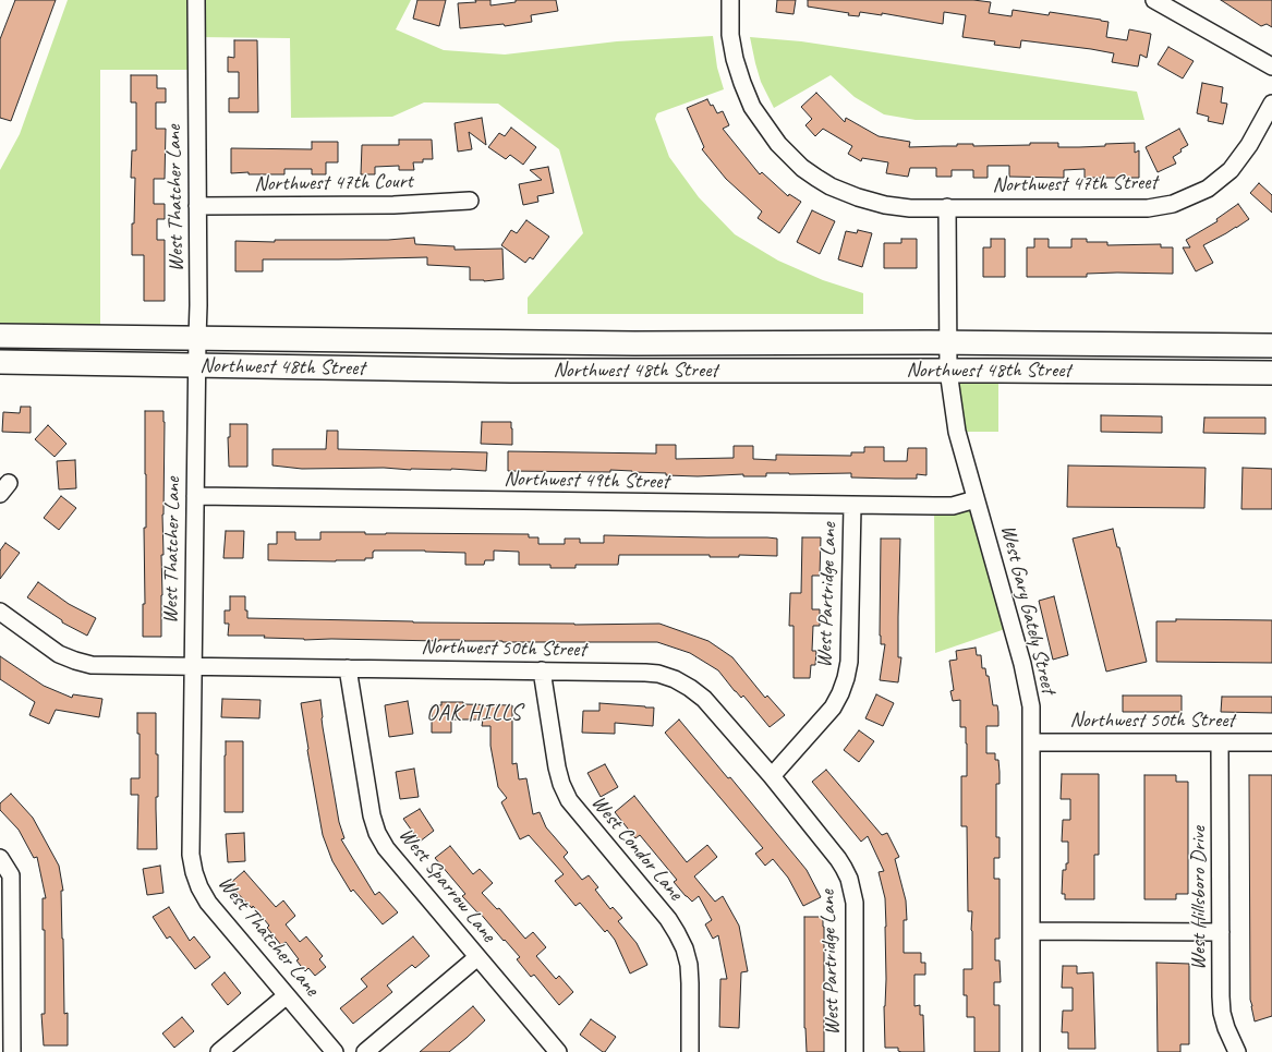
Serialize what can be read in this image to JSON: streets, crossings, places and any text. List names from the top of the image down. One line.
{"streets":{"main road":["Northwest 48th Street"],"street":["Northwest 47th Court","Northwest 47th Street","West Thatcher Lane","Northwest 49th Street","West Partridge Lane","West Gary Gately Street","Northwest 50th Street","West Condor Lane","West Sparrow Lane","West Hillsboro Drive"]},"crossings":[["Northwest 47th Court","West Thatcher Lane"],["Northwest 47th Street","West Gary Gately Street"],["West Thatcher Lane","Northwest 48th Street"],["West Thatcher Lane","Northwest 49th Street"],["West Thatcher Lane","Northwest 50th Street"],["Northwest 48th Street","West Gary Gately Street"],["Northwest 49th Street","West Partridge Lane"],["Northwest 49th Street","West Gary Gately Street"],["West Partridge Lane","Northwest 50th Street"],["West Gary Gately Street","Northwest 50th Street"],["Northwest 50th Street","West Condor Lane"],["Northwest 50th Street","West Sparrow Lane"],["Northwest 50th Street","West Hillsboro Drive"]],"districts":["OAK HILLS"]}
